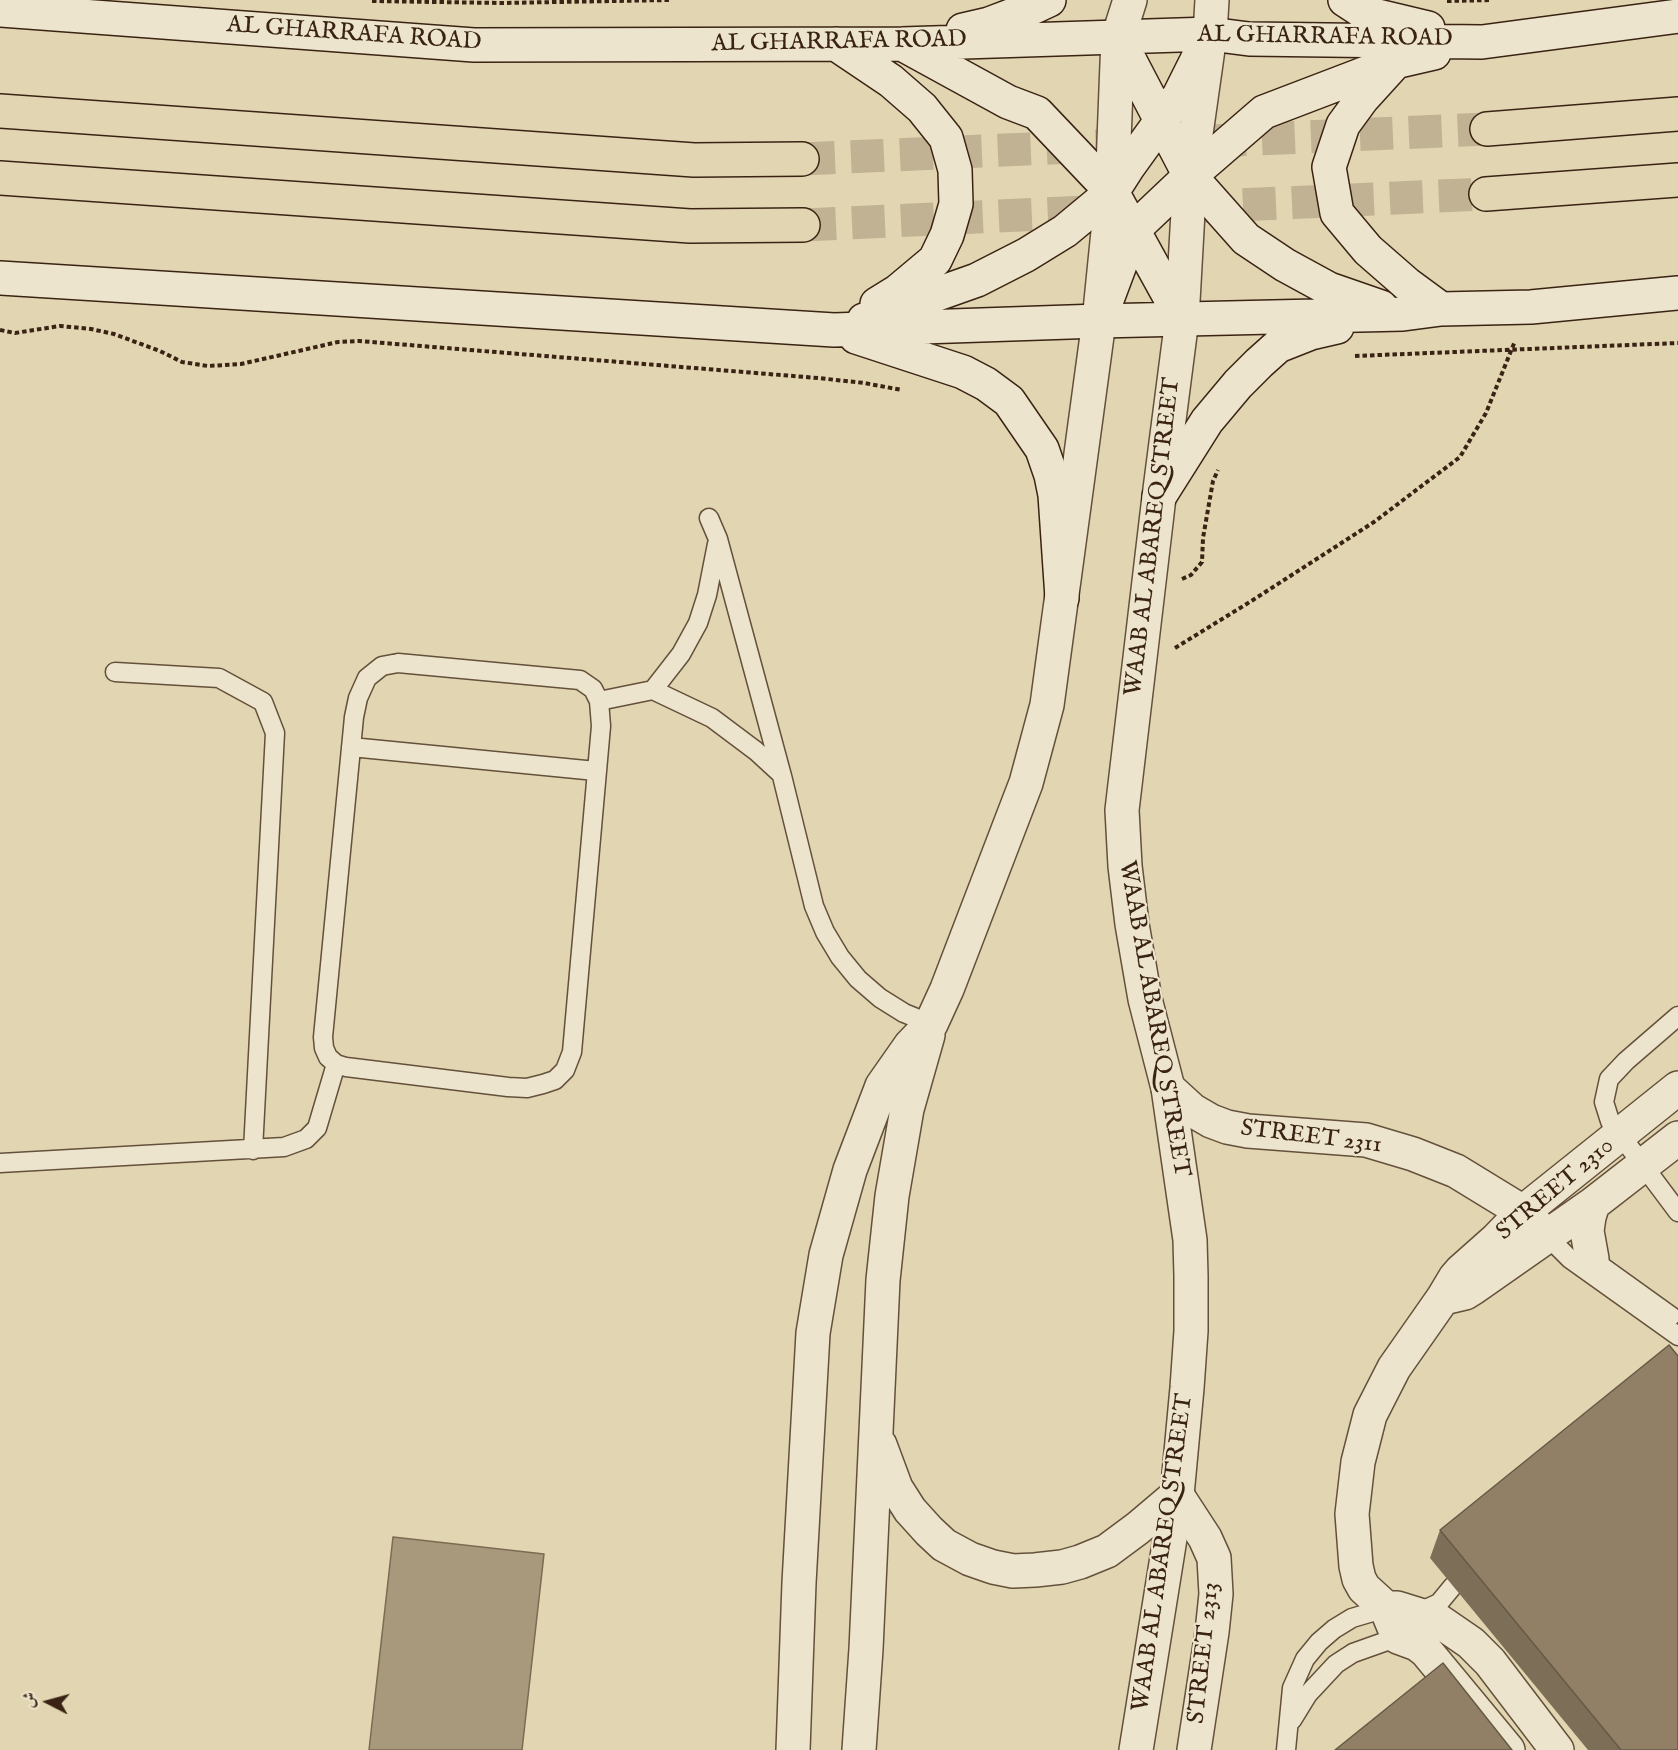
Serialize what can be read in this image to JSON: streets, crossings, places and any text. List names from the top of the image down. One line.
{"streets":{"main road":["AL GHARRAFA ROAD","WAAB AL ABAREQ STREET","STREET 2311","STREET 2310","STREET 2313"]},"crossings":[["AL GHARRAFA ROAD","WAAB AL ABAREQ STREET"],["WAAB AL ABAREQ STREET","STREET 2311"],["WAAB AL ABAREQ STREET","STREET 2313"],["STREET 2311","STREET 2310"]],"north":"left"}
